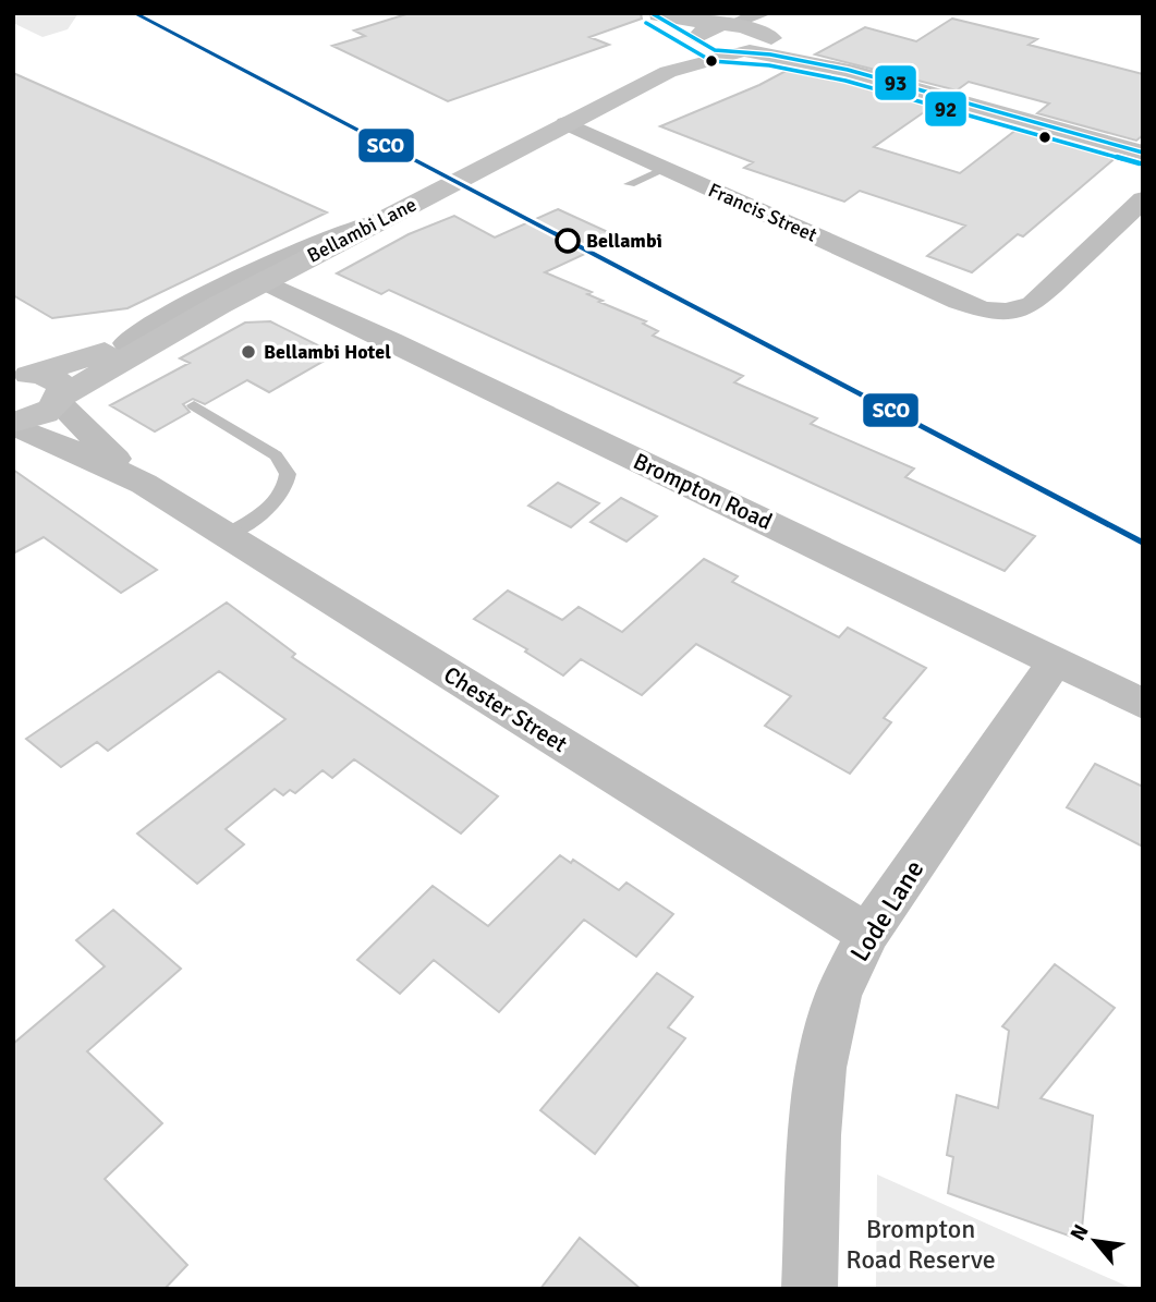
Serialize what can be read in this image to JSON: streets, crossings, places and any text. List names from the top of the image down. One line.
{"streets":{"main road":["Bellambi Lane"],"street":["Francis Street","Brompton Road","Chester Street","Lode Lane"]},"crossings":[["Francis Street","Bellambi Lane"],["Bellambi Lane","Brompton Road"],["Brompton Road","Lode Lane"],["Chester Street","Lode Lane"]],"parks":["Brompton Road Reserve"],"places":["Bellambi","Bellambi Hotel"],"lines":["transit line SCO","transit line 93","transit line 92"],"north":"top left"}
